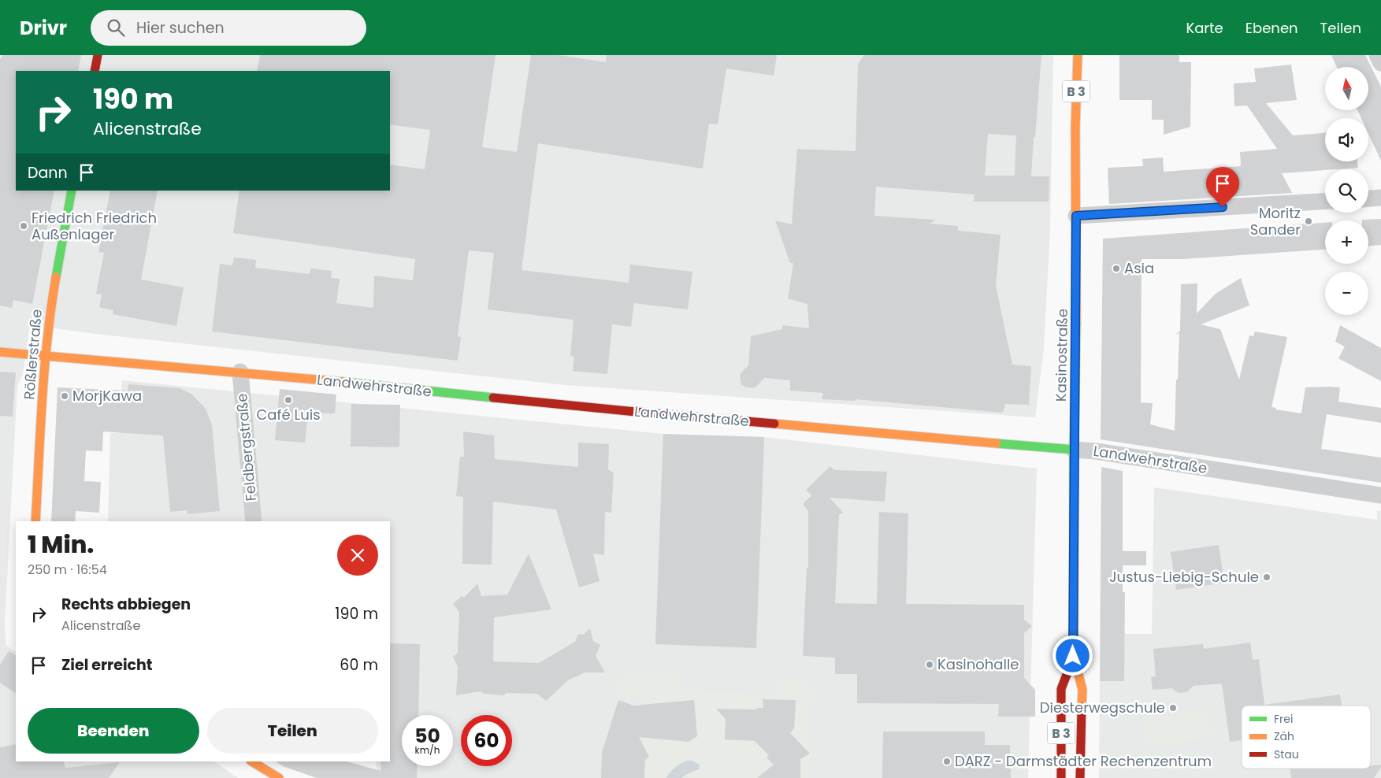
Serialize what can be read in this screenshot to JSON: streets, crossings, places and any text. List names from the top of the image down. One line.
{"streets":{"street":["B 3","Rößlerstraße","Kasinostraße","Landwehrstraße","Feldbergstraße"]},"crossings":[["Rößlerstraße","Landwehrstraße"],["Kasinostraße","Landwehrstraße"],["Landwehrstraße","Feldbergstraße"]],"places":["Moritz Sander","Friedrich Friedrich Außenlager","Asia","MorjKawa","Café Luis","Justus-Liebig-Schule","Kasinohalle","Diesterwegschule","DARZ - Darmstädter Rechenzentrum"],"legend":["Frei","Zäh","Stau"],"north":"top","page":{"header":"Drivr","search":"Hier suchen","nav":["Karte","Ebenen","Teilen"],"map_buttons":["+","−"],"turn":["190 m","Alicenstraße"],"then":"Dann","heading":["1 Min.","250 m · 16:54"],"list":[{"name":"Rechts abbiegen","note":"Alicenstraße","value":"190 m"},{"name":"Ziel erreicht","value":"60 m"}],"buttons":["Beenden","Teilen"],"speed":"50 km/h","limit":"60"}}
